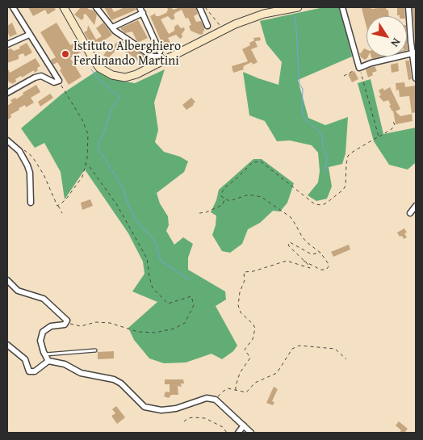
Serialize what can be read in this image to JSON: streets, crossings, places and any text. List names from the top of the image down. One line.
{"places":["Istituto Alberghiero Ferdinando Martini"],"north":"bottom right"}
